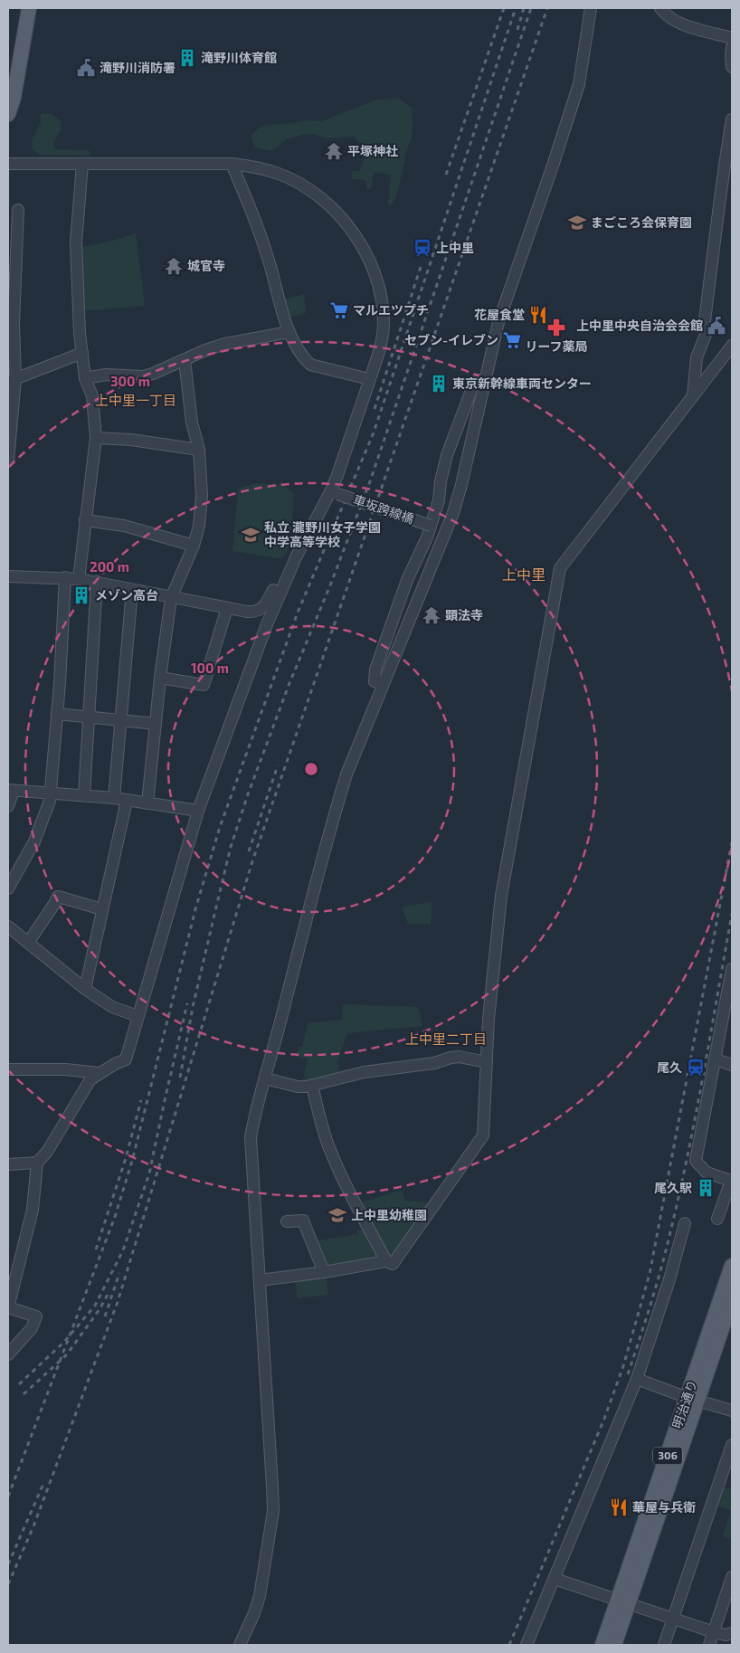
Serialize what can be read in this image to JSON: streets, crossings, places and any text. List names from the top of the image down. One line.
{"streets":{"main road":["明治通り","306"],"street":["車坂跨線橋"]},"districts":["上中里一丁目","上中里","上中里二丁目"],"places":{"building":["滝野川体育館","東京新幹線車両センター","メゾン高台","尾久駅"],"public building":["滝野川消防署","上中里中央自治会会館"],"temple":["平塚神社","城官寺","顕法寺"],"school or university":["まごころ会保育園","私立 瀧野川女子学園 中学高等学校","上中里幼稚園"],"station":["上中里","尾久"],"supermarket":["マルエツプチ","セブン-イレブン"],"restaurant":["花屋食堂","華屋与兵衛"],"pharmacy":["リーフ薬局"]},"rings":["300 m","200 m","100 m"]}
